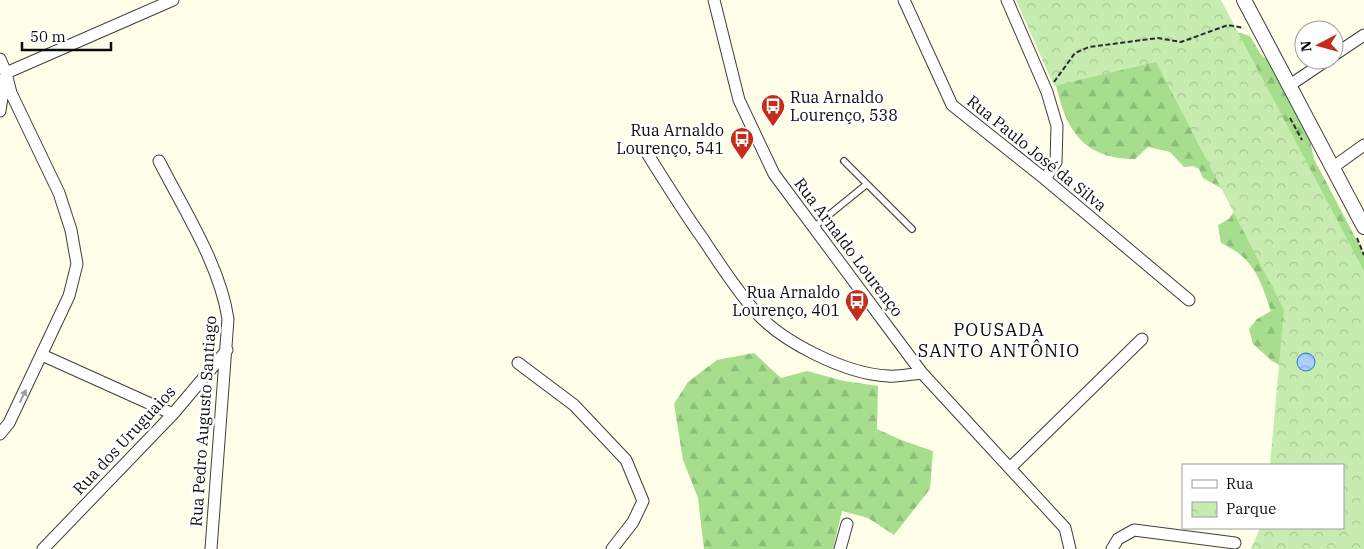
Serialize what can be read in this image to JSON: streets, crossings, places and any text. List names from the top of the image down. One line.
{"streets":{"street":["Rua Paulo José da Silva","Rua Arnaldo Lourenço","Rua Pedro Augusto Santiago","Rua dos Uruguaios"]},"crossings":[["Rua Pedro Augusto Santiago","Rua dos Uruguaios"]],"districts":["POUSADA SANTO ANTÔNIO"],"places":{"bus stop":["Rua Arnaldo Lourenço, 538","Rua Arnaldo Lourenço, 541","Rua Arnaldo Lourenço, 401"]},"legend":["Rua","Parque"],"scale_bar":"50 m","north":"left"}
